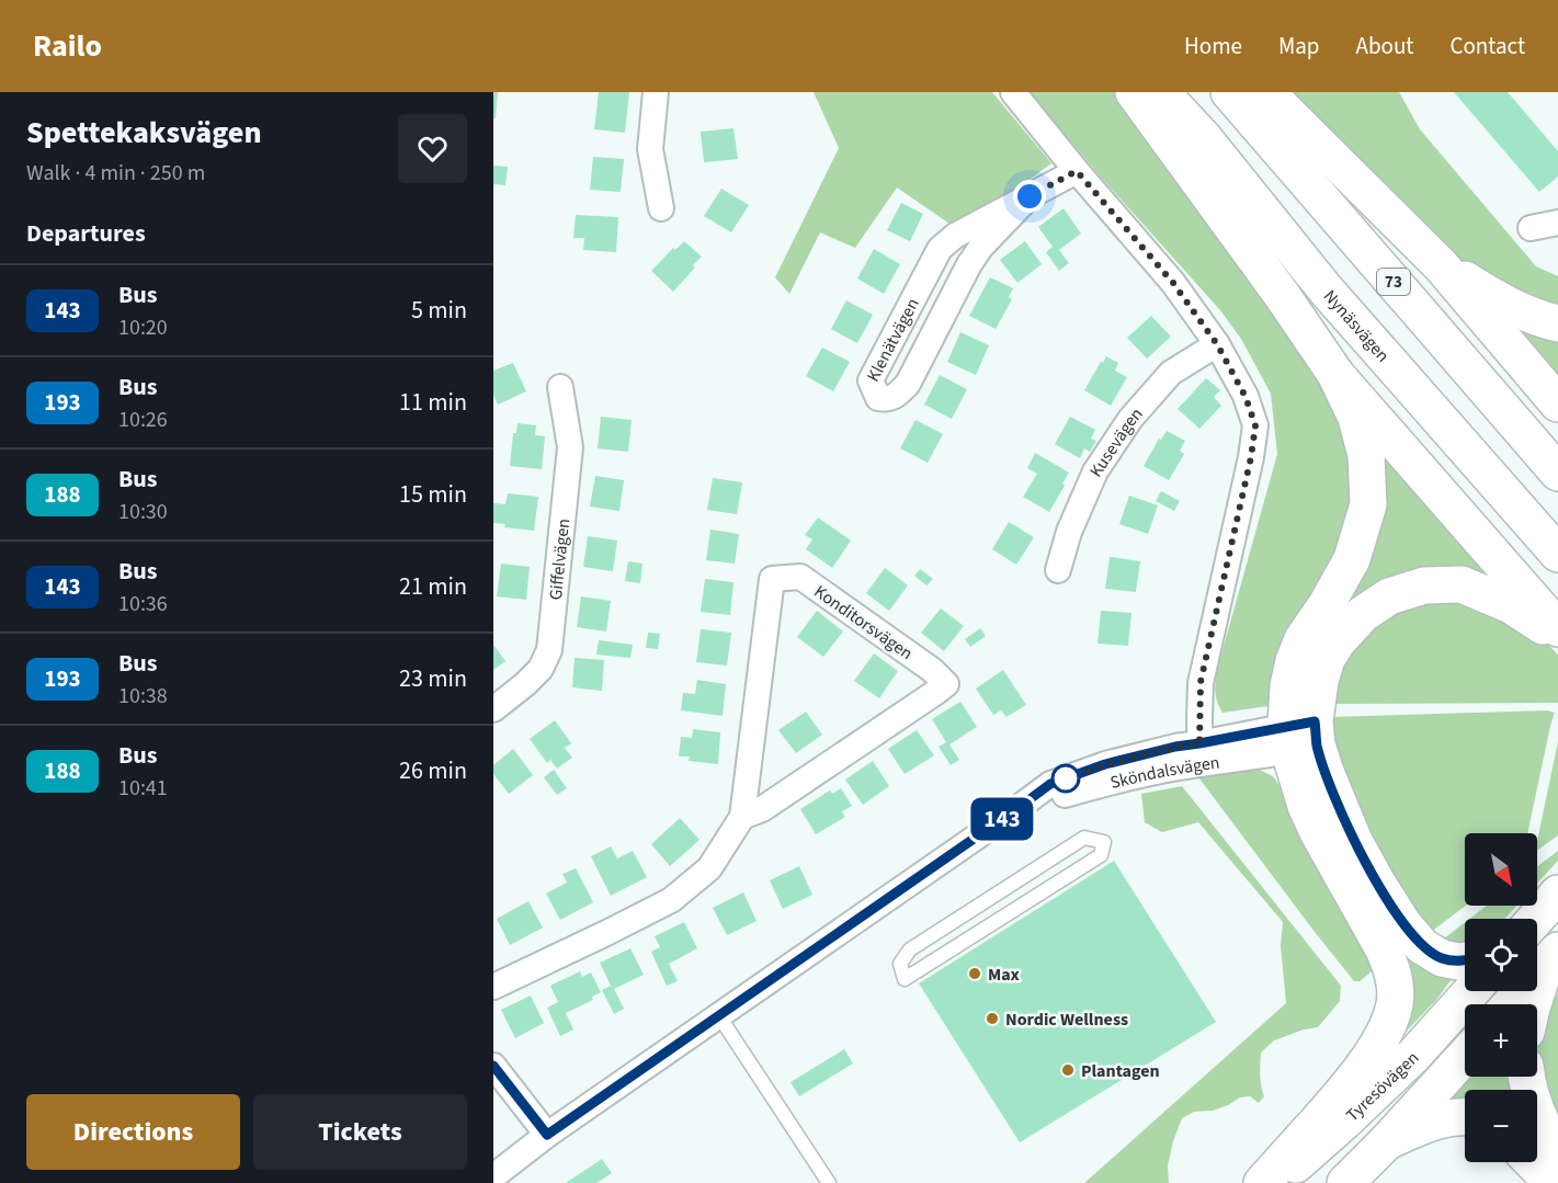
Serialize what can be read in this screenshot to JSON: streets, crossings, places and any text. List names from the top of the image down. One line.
{"streets":{"main road":["73","Nynäsvägen","Tyresövägen"],"street":["Klenätvägen","Kusevägen","Giffelvägen","Konditorsvägen","Sköndalsvägen"]},"places":["Max","Nordic Wellness","Plantagen"],"lines":["bus line 143"],"north":"bottom right","page":{"header":"Railo","nav":["Home","Map","About","Contact"],"heading":[["Spettekaksvägen","Walk · 4 min · 250 m"],"Departures"],"on_map":"143","list":[{"mark":"143","name":"Bus","note":"10:20","value":"5 min"},{"mark":"193","name":"Bus","note":"10:26","value":"11 min"},{"mark":"188","name":"Bus","note":"10:30","value":"15 min"},{"mark":"143","name":"Bus","note":"10:36","value":"21 min"},{"mark":"193","name":"Bus","note":"10:38","value":"23 min"},{"mark":"188","name":"Bus","note":"10:41","value":"26 min"}],"map_buttons":["+","−"],"buttons":["Directions","Tickets"]}}
